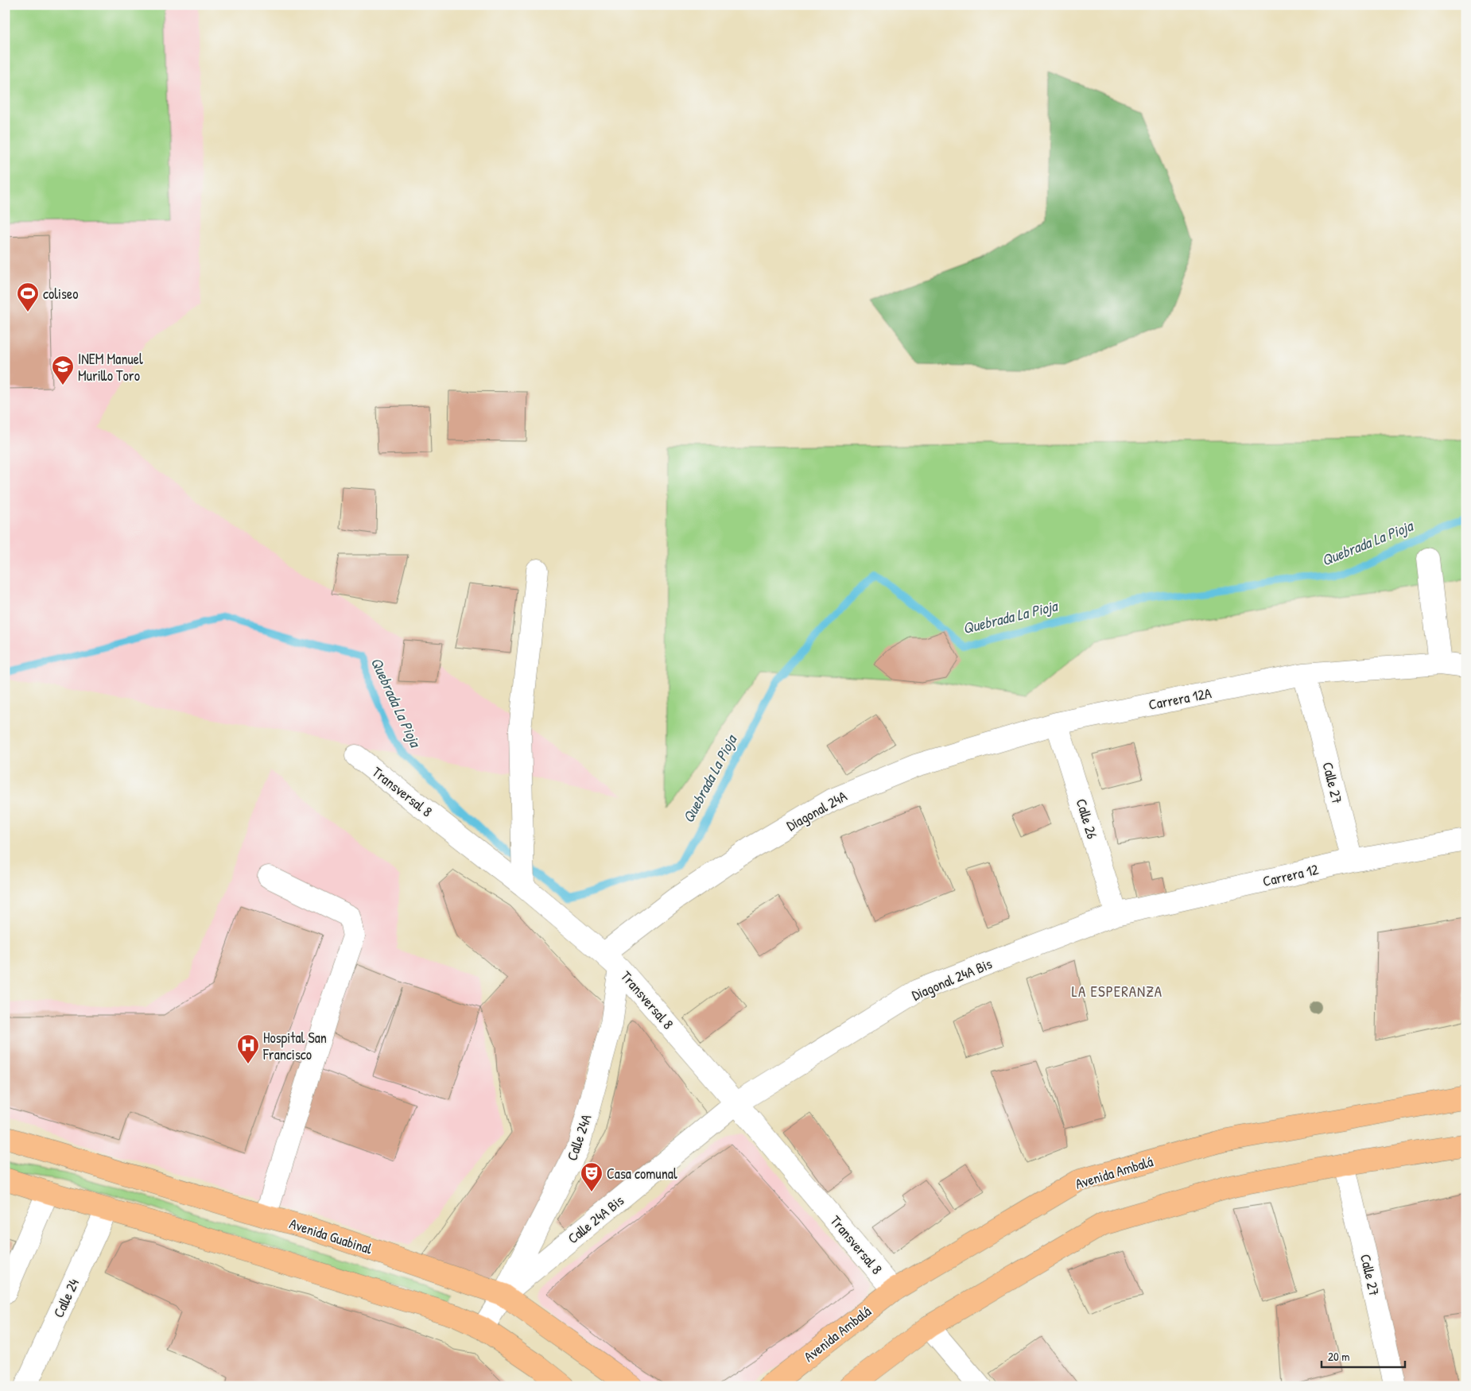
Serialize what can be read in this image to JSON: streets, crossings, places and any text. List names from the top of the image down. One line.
{"streets":{"main road":["Avenida Ambalá","Avenida Guabinal"],"street":["Carrera 12A","Calle 27","Transversal 8","Diagonal 24A","Calle 26","Carrera 12","Diagonal 24A Bis","Calle 24A","Calle 24A Bis","Calle 24"]},"crossings":[["Carrera 12A","Calle 27"],["Carrera 12A","Diagonal 24A"],["Carrera 12A","Calle 26"],["Calle 27","Carrera 12"],["Transversal 8","Diagonal 24A"],["Transversal 8","Diagonal 24A Bis"],["Transversal 8","Calle 24A"],["Transversal 8","Avenida Ambalá"],["Transversal 8","Calle 24A Bis"],["Diagonal 24A","Calle 26"],["Calle 26","Carrera 12"],["Calle 26","Diagonal 24A Bis"],["Carrera 12","Diagonal 24A Bis"],["Diagonal 24A Bis","Calle 24A Bis"],["Calle 24A","Calle 24A Bis"],["Calle 24A","Avenida Guabinal"],["Calle 24A Bis","Avenida Guabinal"]],"districts":["LA ESPERANZA"],"water":["Quebrada La Pioja"],"places":{"sports":["coliseo"],"school or university":["INEM Manuel Murillo Toro"],"hospital":["Hospital San Francisco"],"theatre":["Casa comunal"]},"scale_bar":"20 m"}
